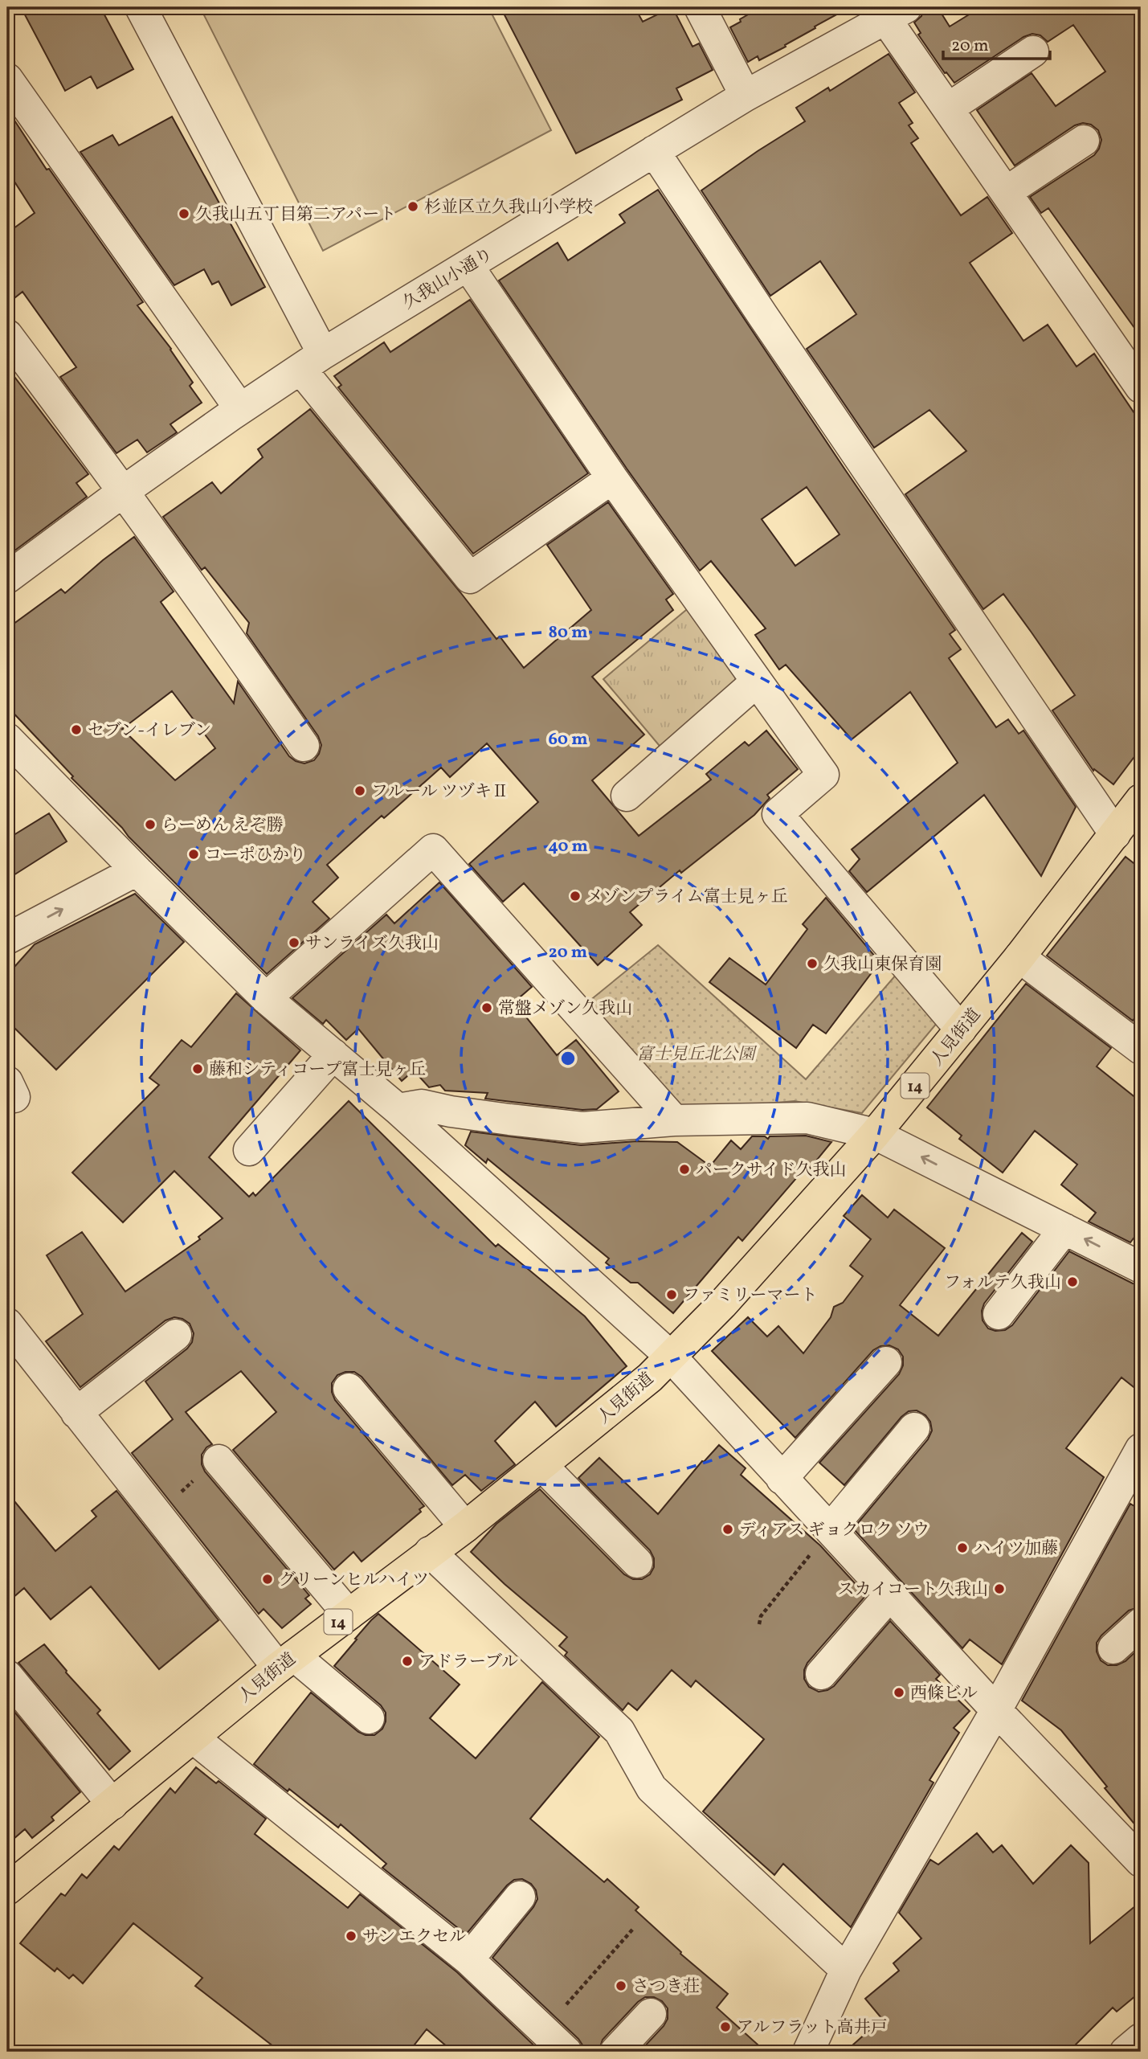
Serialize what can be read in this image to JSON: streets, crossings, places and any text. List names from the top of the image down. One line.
{"streets":{"main road":["人見街道","14"],"street":["久我山小通り"]},"parks":["富士見丘北公園"],"places":["杉並区立久我山小学校","久我山五丁目第二アパート","セブン-イレブン","フルール ツヅキⅡ","らーめん えぞ勝","コーポひかり","メゾンプライム富士見ヶ丘","サンライズ久我山","久我山東保育園","常盤メゾン久我山","藤和シティコープ富士見ヶ丘","パークサイド久我山","フォルテ久我山","ファミリーマート","ディアス ギョクロク ソウ","ハイツ加藤","グリーンヒルハイツ","スカイコート久我山","アドラーブル","西條ビル","サン エクセル","さつき荘","アルフラット高井戸"],"scale_bar":"20 m","rings":["80 m","60 m","40 m","20 m"]}
